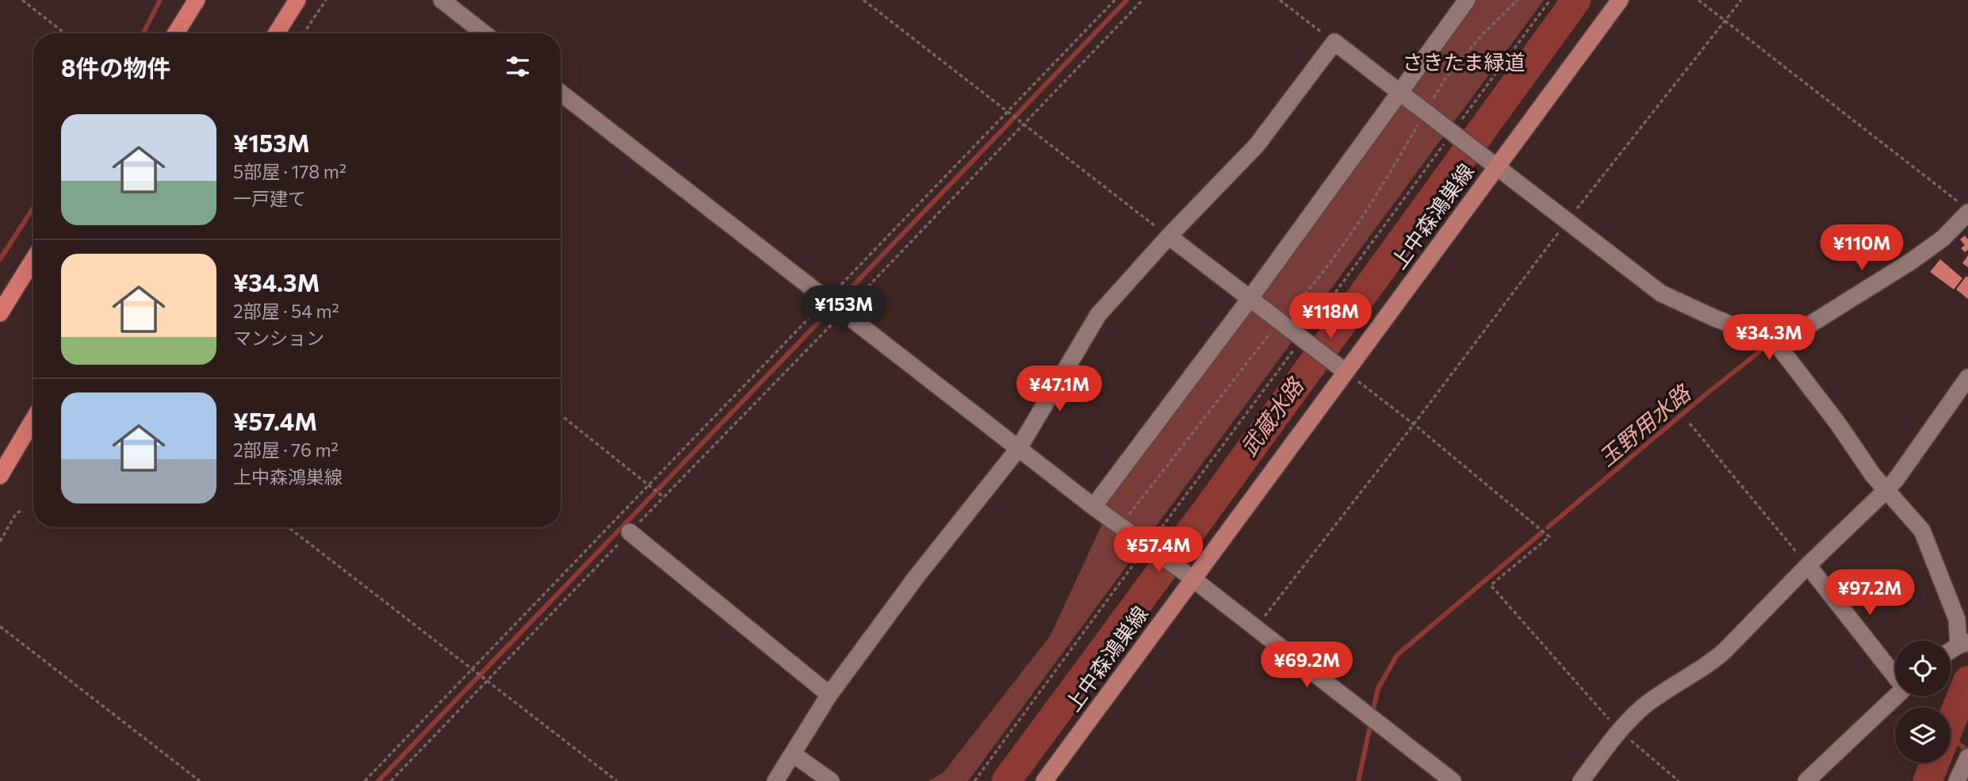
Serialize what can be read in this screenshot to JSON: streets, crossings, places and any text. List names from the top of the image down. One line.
{"streets":{"main road":["上中森鴻巣線"]},"water":["武蔵水路","玉野用水路"],"parks":["さきたま緑道"],"page":{"heading":"8件の物件","list":[{"name":"¥153M","note":"5部屋 · 178 m² · 一戸建て"},{"name":"¥34.3M","note":"2部屋 · 54 m² · マンション"},{"name":"¥57.4M","note":"2部屋 · 76 m² · 上中森鴻巣線"}],"price":["¥110M","¥153M","¥118M","¥34.3M","¥47.1M","¥57.4M","¥97.2M","¥69.2M"]}}
